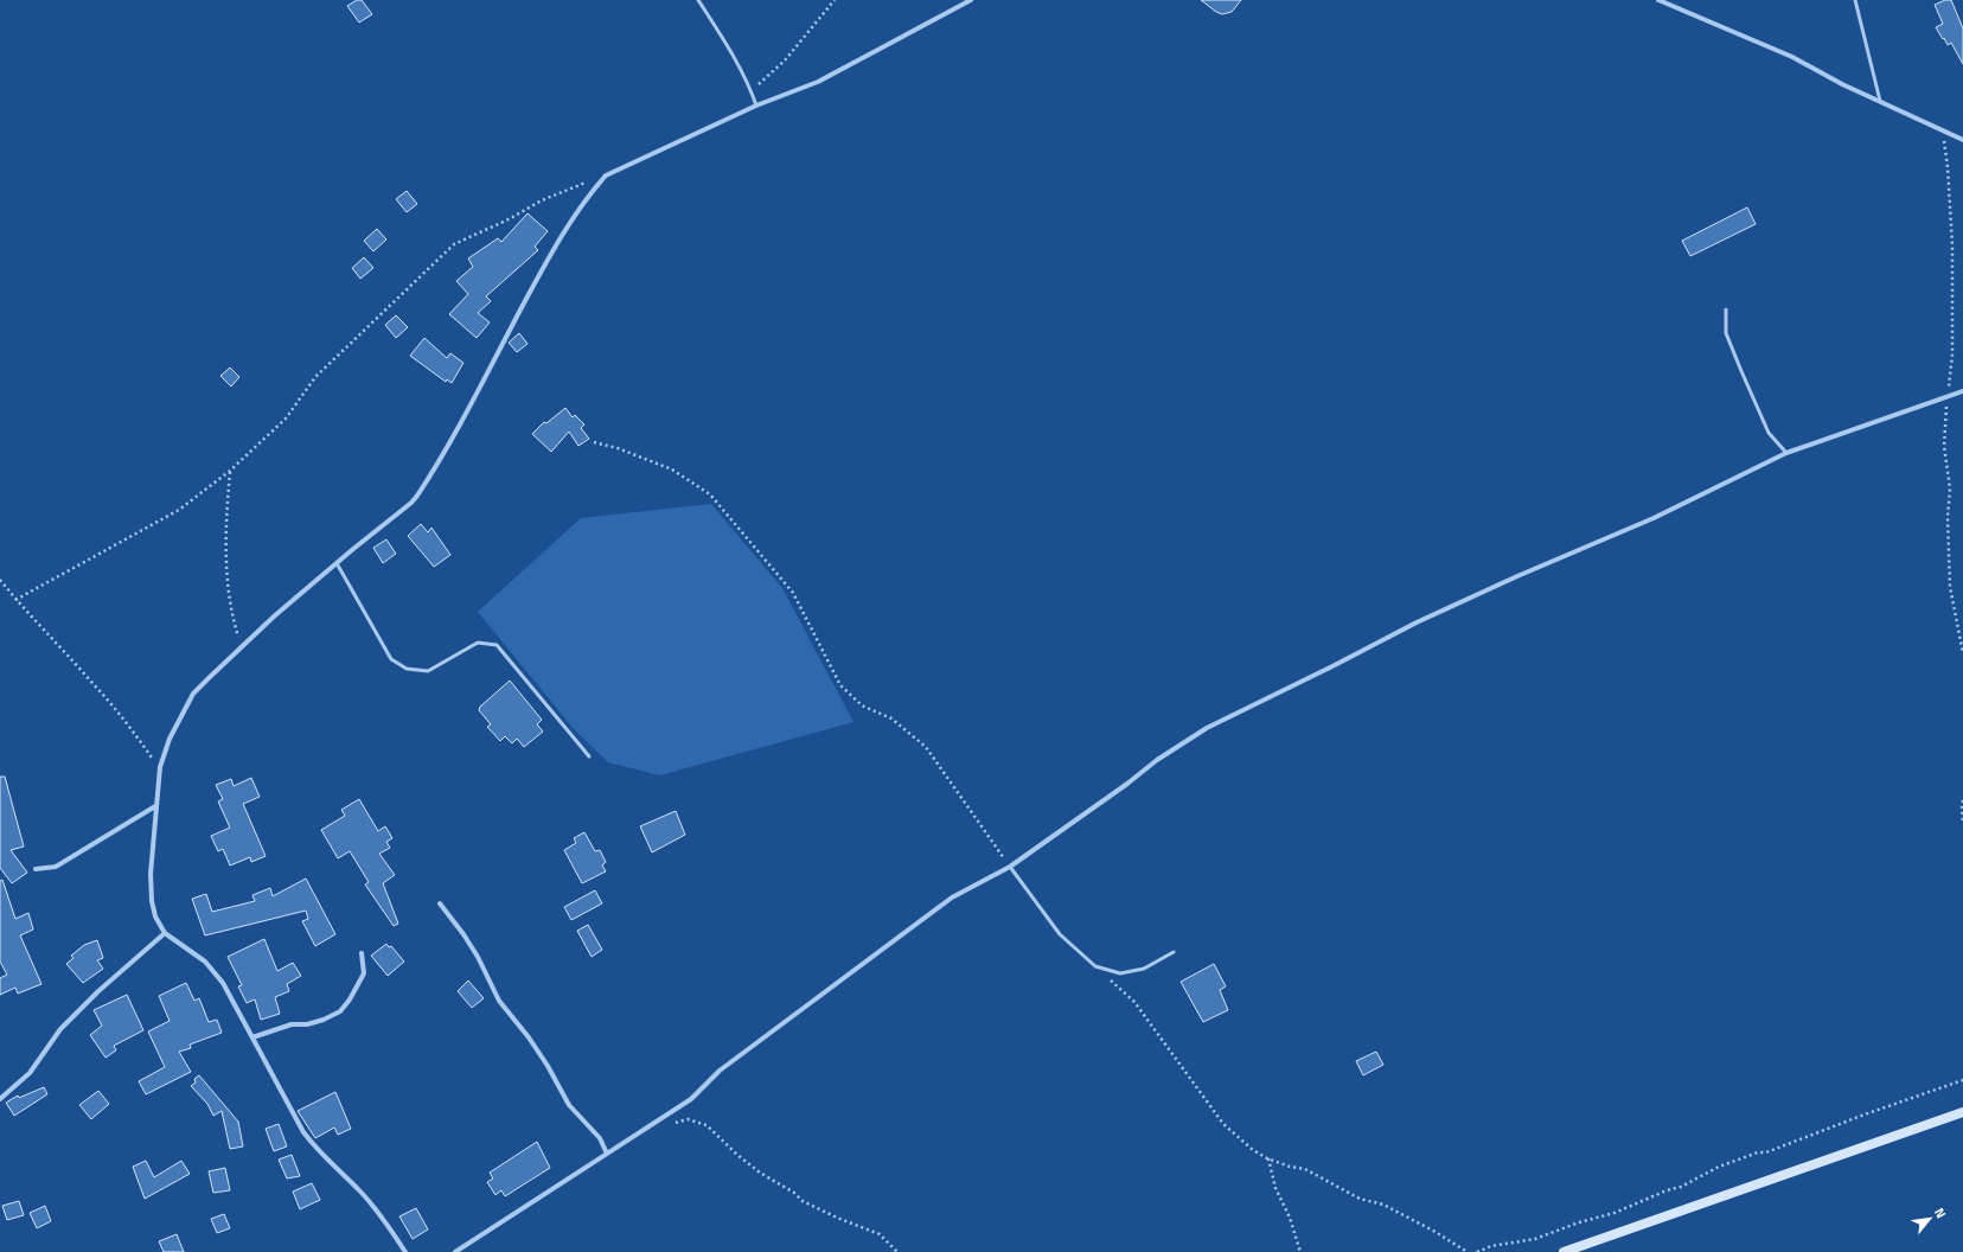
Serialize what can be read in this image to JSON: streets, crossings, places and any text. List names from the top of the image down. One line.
{"north":"top right"}
